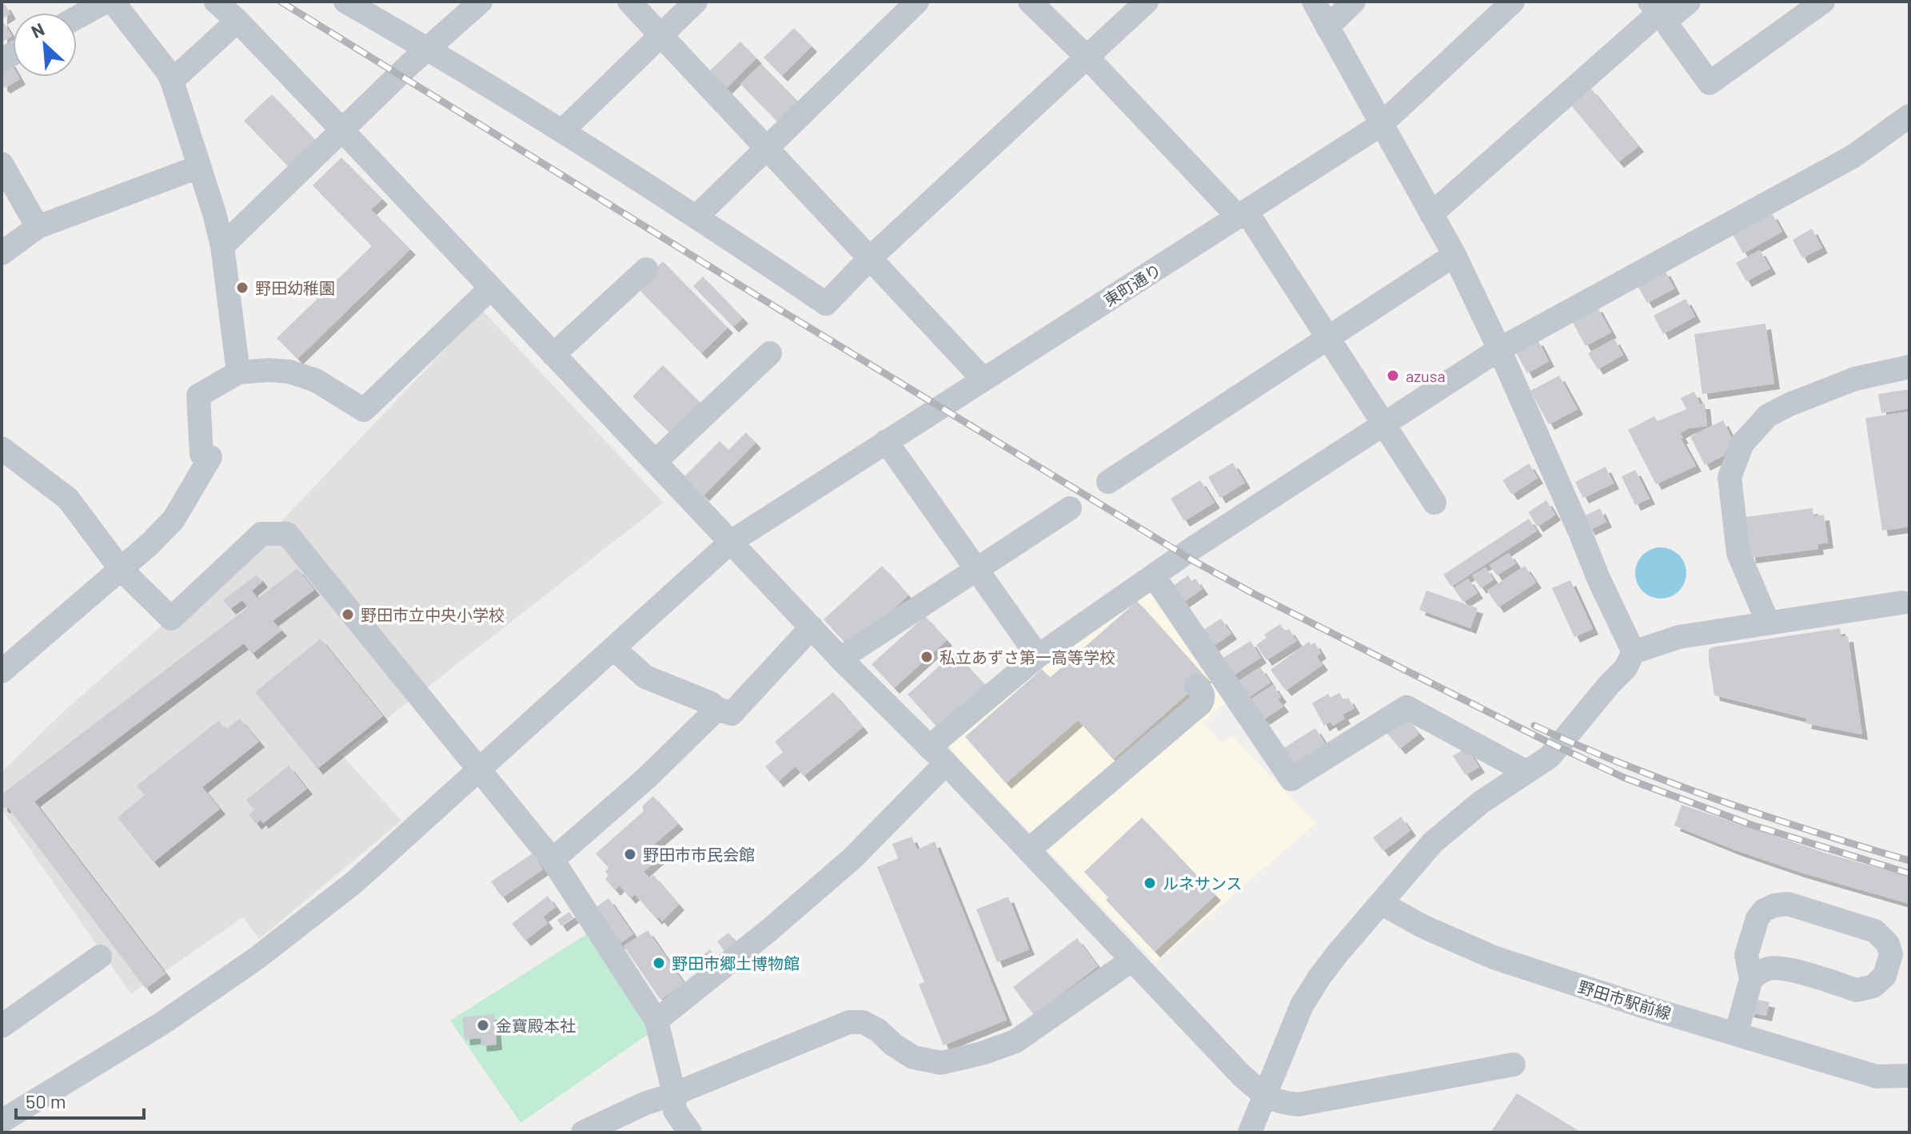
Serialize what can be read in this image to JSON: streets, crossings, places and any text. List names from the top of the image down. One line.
{"streets":{"street":["東町通り","野田市駅前線"]},"places":["野田幼稚園","azusa","野田市立中央小学校","私立あずさ第一高等学校","野田市市民会館","ルネサンス","野田市郷土博物館","金寶殿本社"],"scale_bar":"50 m","north":"top left"}
